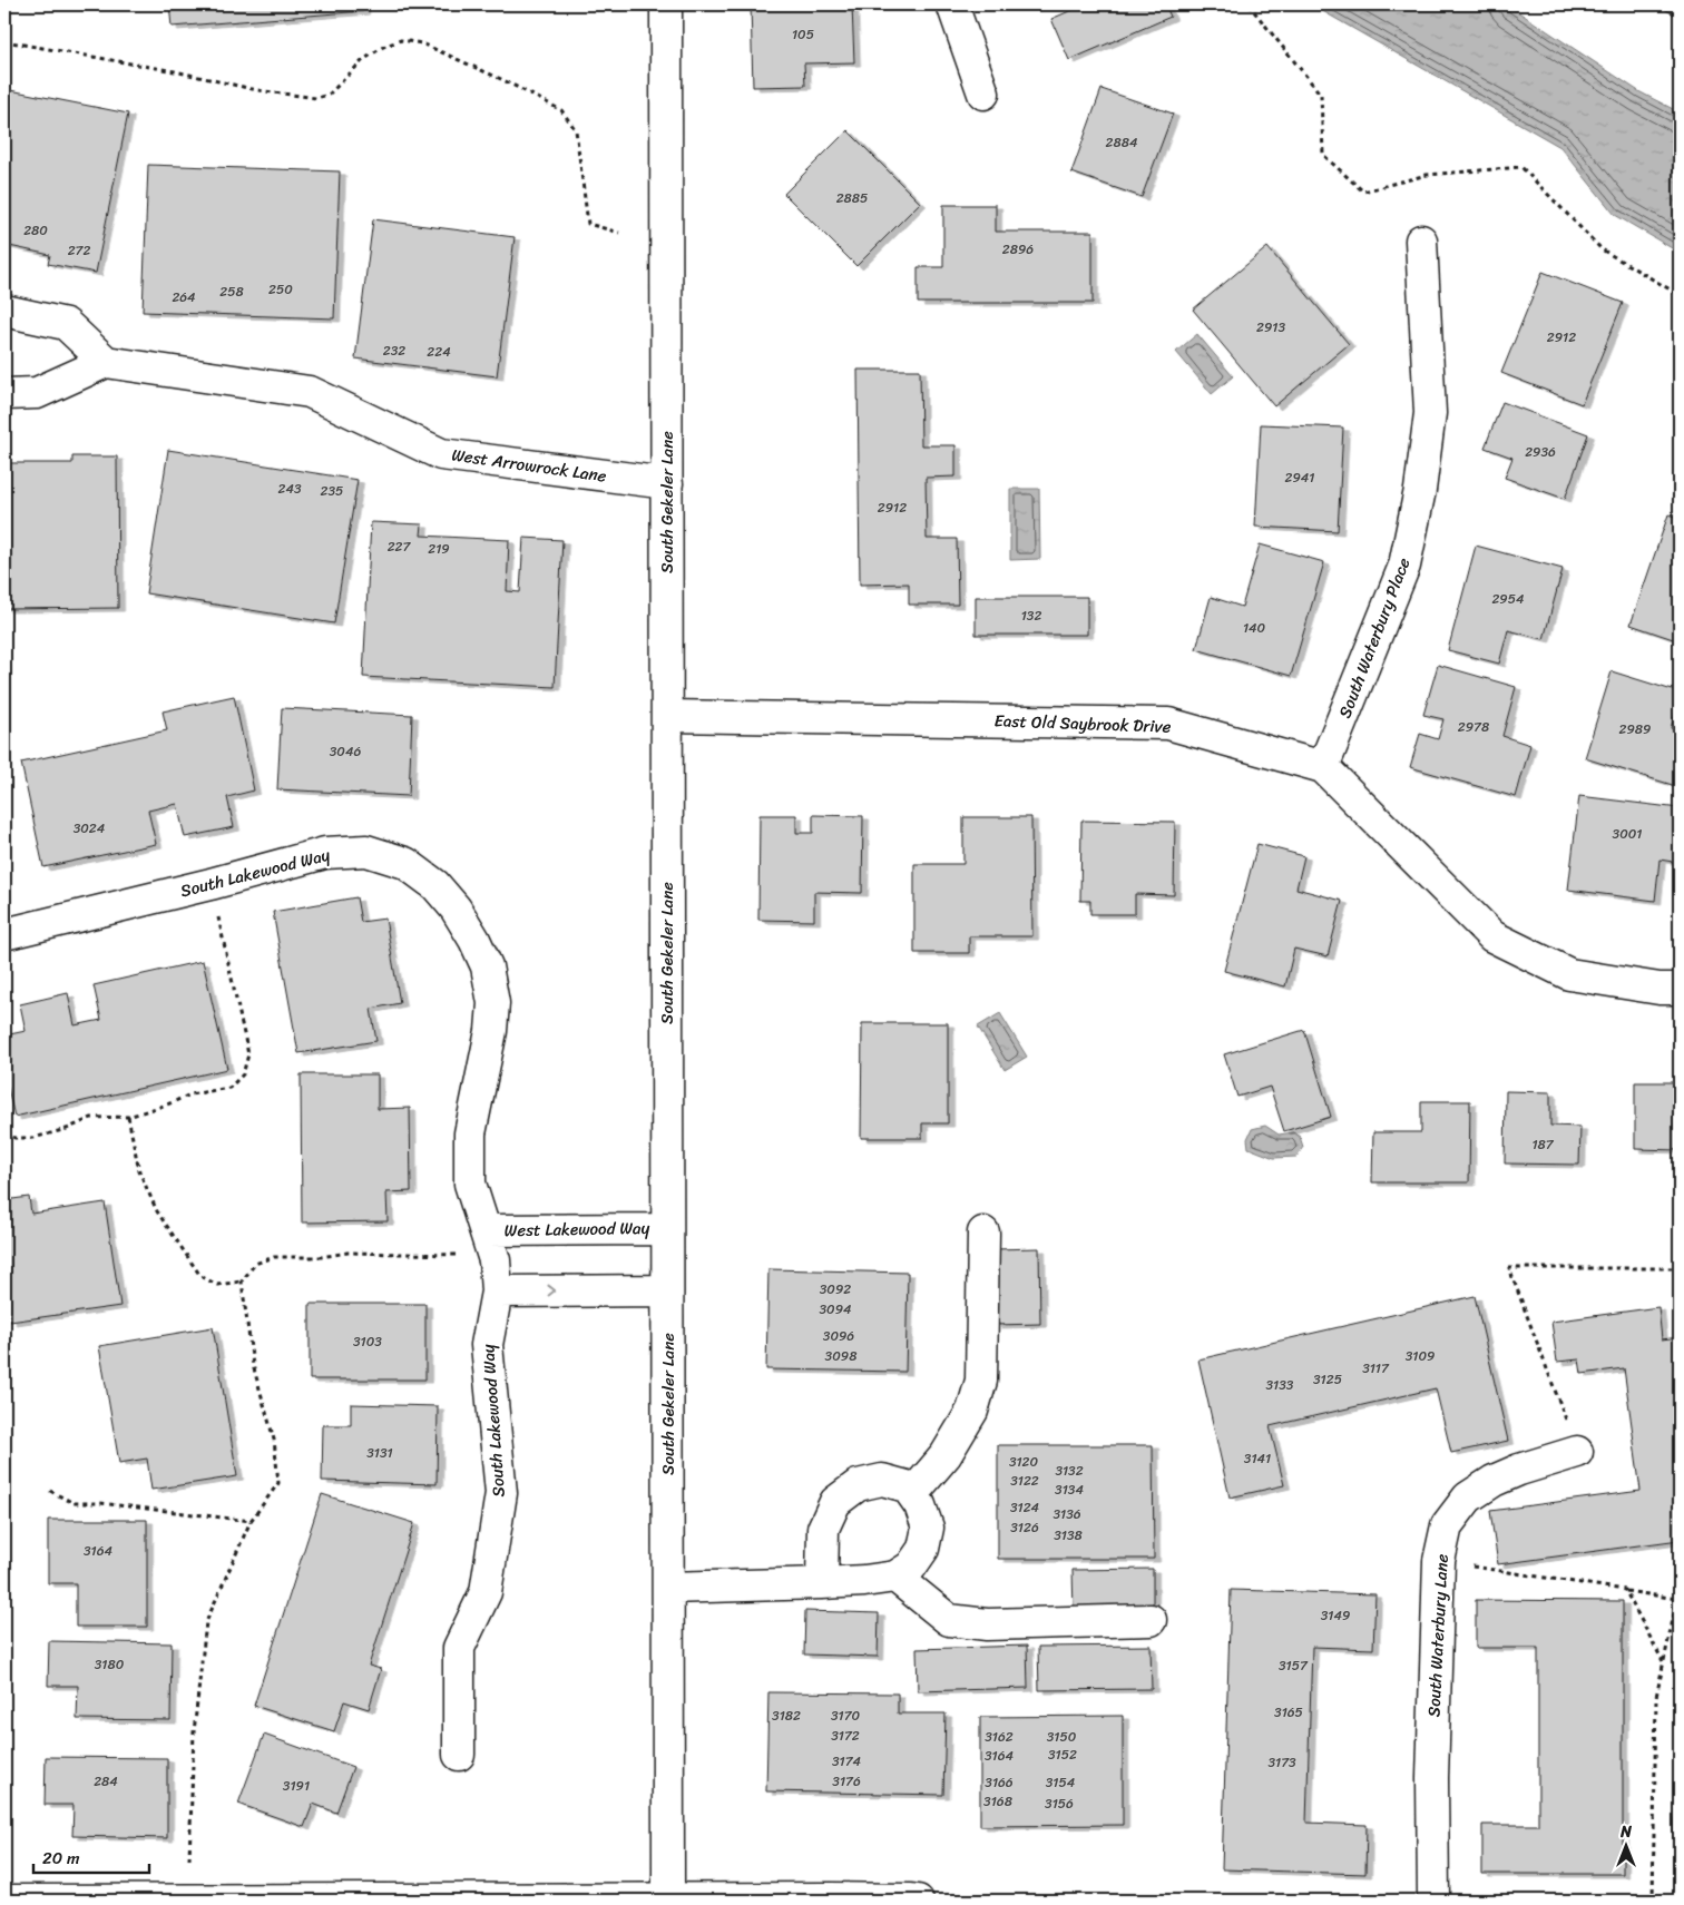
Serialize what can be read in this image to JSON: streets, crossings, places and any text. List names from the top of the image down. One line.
{"streets":{"street":["West Arrowrock Lane","South Gekeler Lane","South Waterbury Place","East Old Saybrook Drive","South Lakewood Way","West Lakewood Way","South Waterbury Lane"]},"crossings":[["West Arrowrock Lane","South Gekeler Lane"],["South Gekeler Lane","East Old Saybrook Drive"],["South Gekeler Lane","West Lakewood Way"],["South Waterbury Place","East Old Saybrook Drive"],["South Lakewood Way","West Lakewood Way"]],"house_numbers":["105","2884","2885","280","2896","272","250","258","264","2913","2912","232","224","2936","2941","243","235","2912","227","219","2954","132","140","2978","2989","3046","3024","3001","187","3092","3094","3096","3103","3098","3109","3117","3125","3133","3131","3141","3120","3132","3122","3134","3124","3136","3126","3138","3164","3149","3180","3157","3165","3182","3170","3172","3162","3150","3152","3164","3174","3173","284","3176","3166","3154","3191","3168","3156"],"scale_bar":"20 m","north":"top"}
